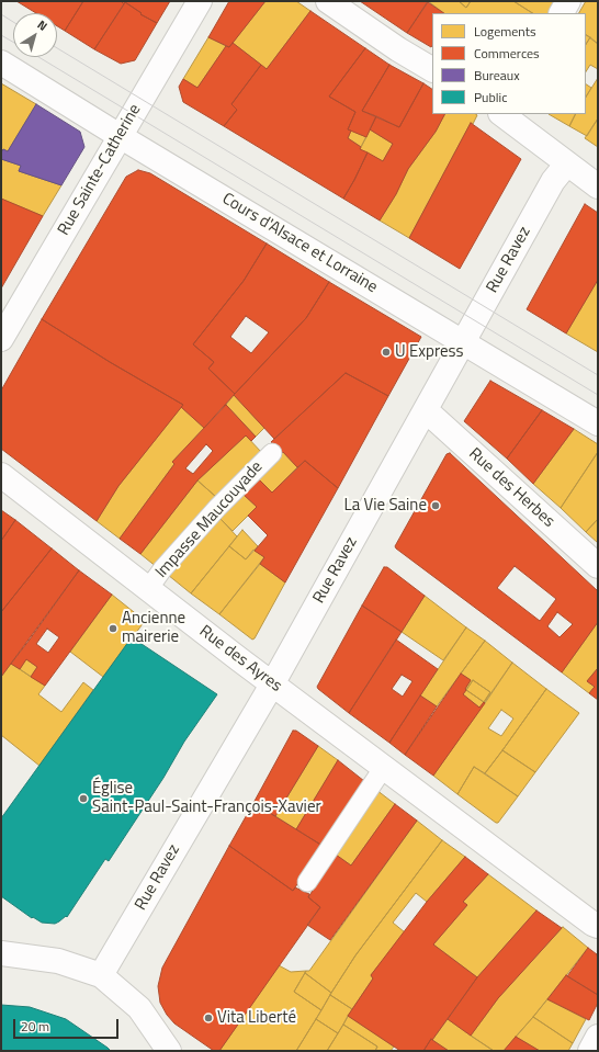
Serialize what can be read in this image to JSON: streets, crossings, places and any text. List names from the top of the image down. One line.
{"streets":{"street":["Rue Sainte-Catherine","Cours d'Alsace et Lorraine","Rue Ravez","Rue des Herbes","Rue des Ayres"],"lane":["Impasse Maucouyade"]},"crossings":[["Rue Sainte-Catherine","Cours d'Alsace et Lorraine"],["Cours d'Alsace et Lorraine","Rue Ravez"],["Rue Ravez","Rue des Herbes"],["Rue Ravez","Rue des Ayres"],["Impasse Maucouyade","Rue des Ayres"]],"places":["U Express","La Vie Saine","Ancienne mairerie","Église Saint-Paul-Saint-François-Xavier","Vita Liberté"],"legend":["Logements","Commerces","Bureaux","Public"],"scale_bar":"20 m","north":"top right"}
